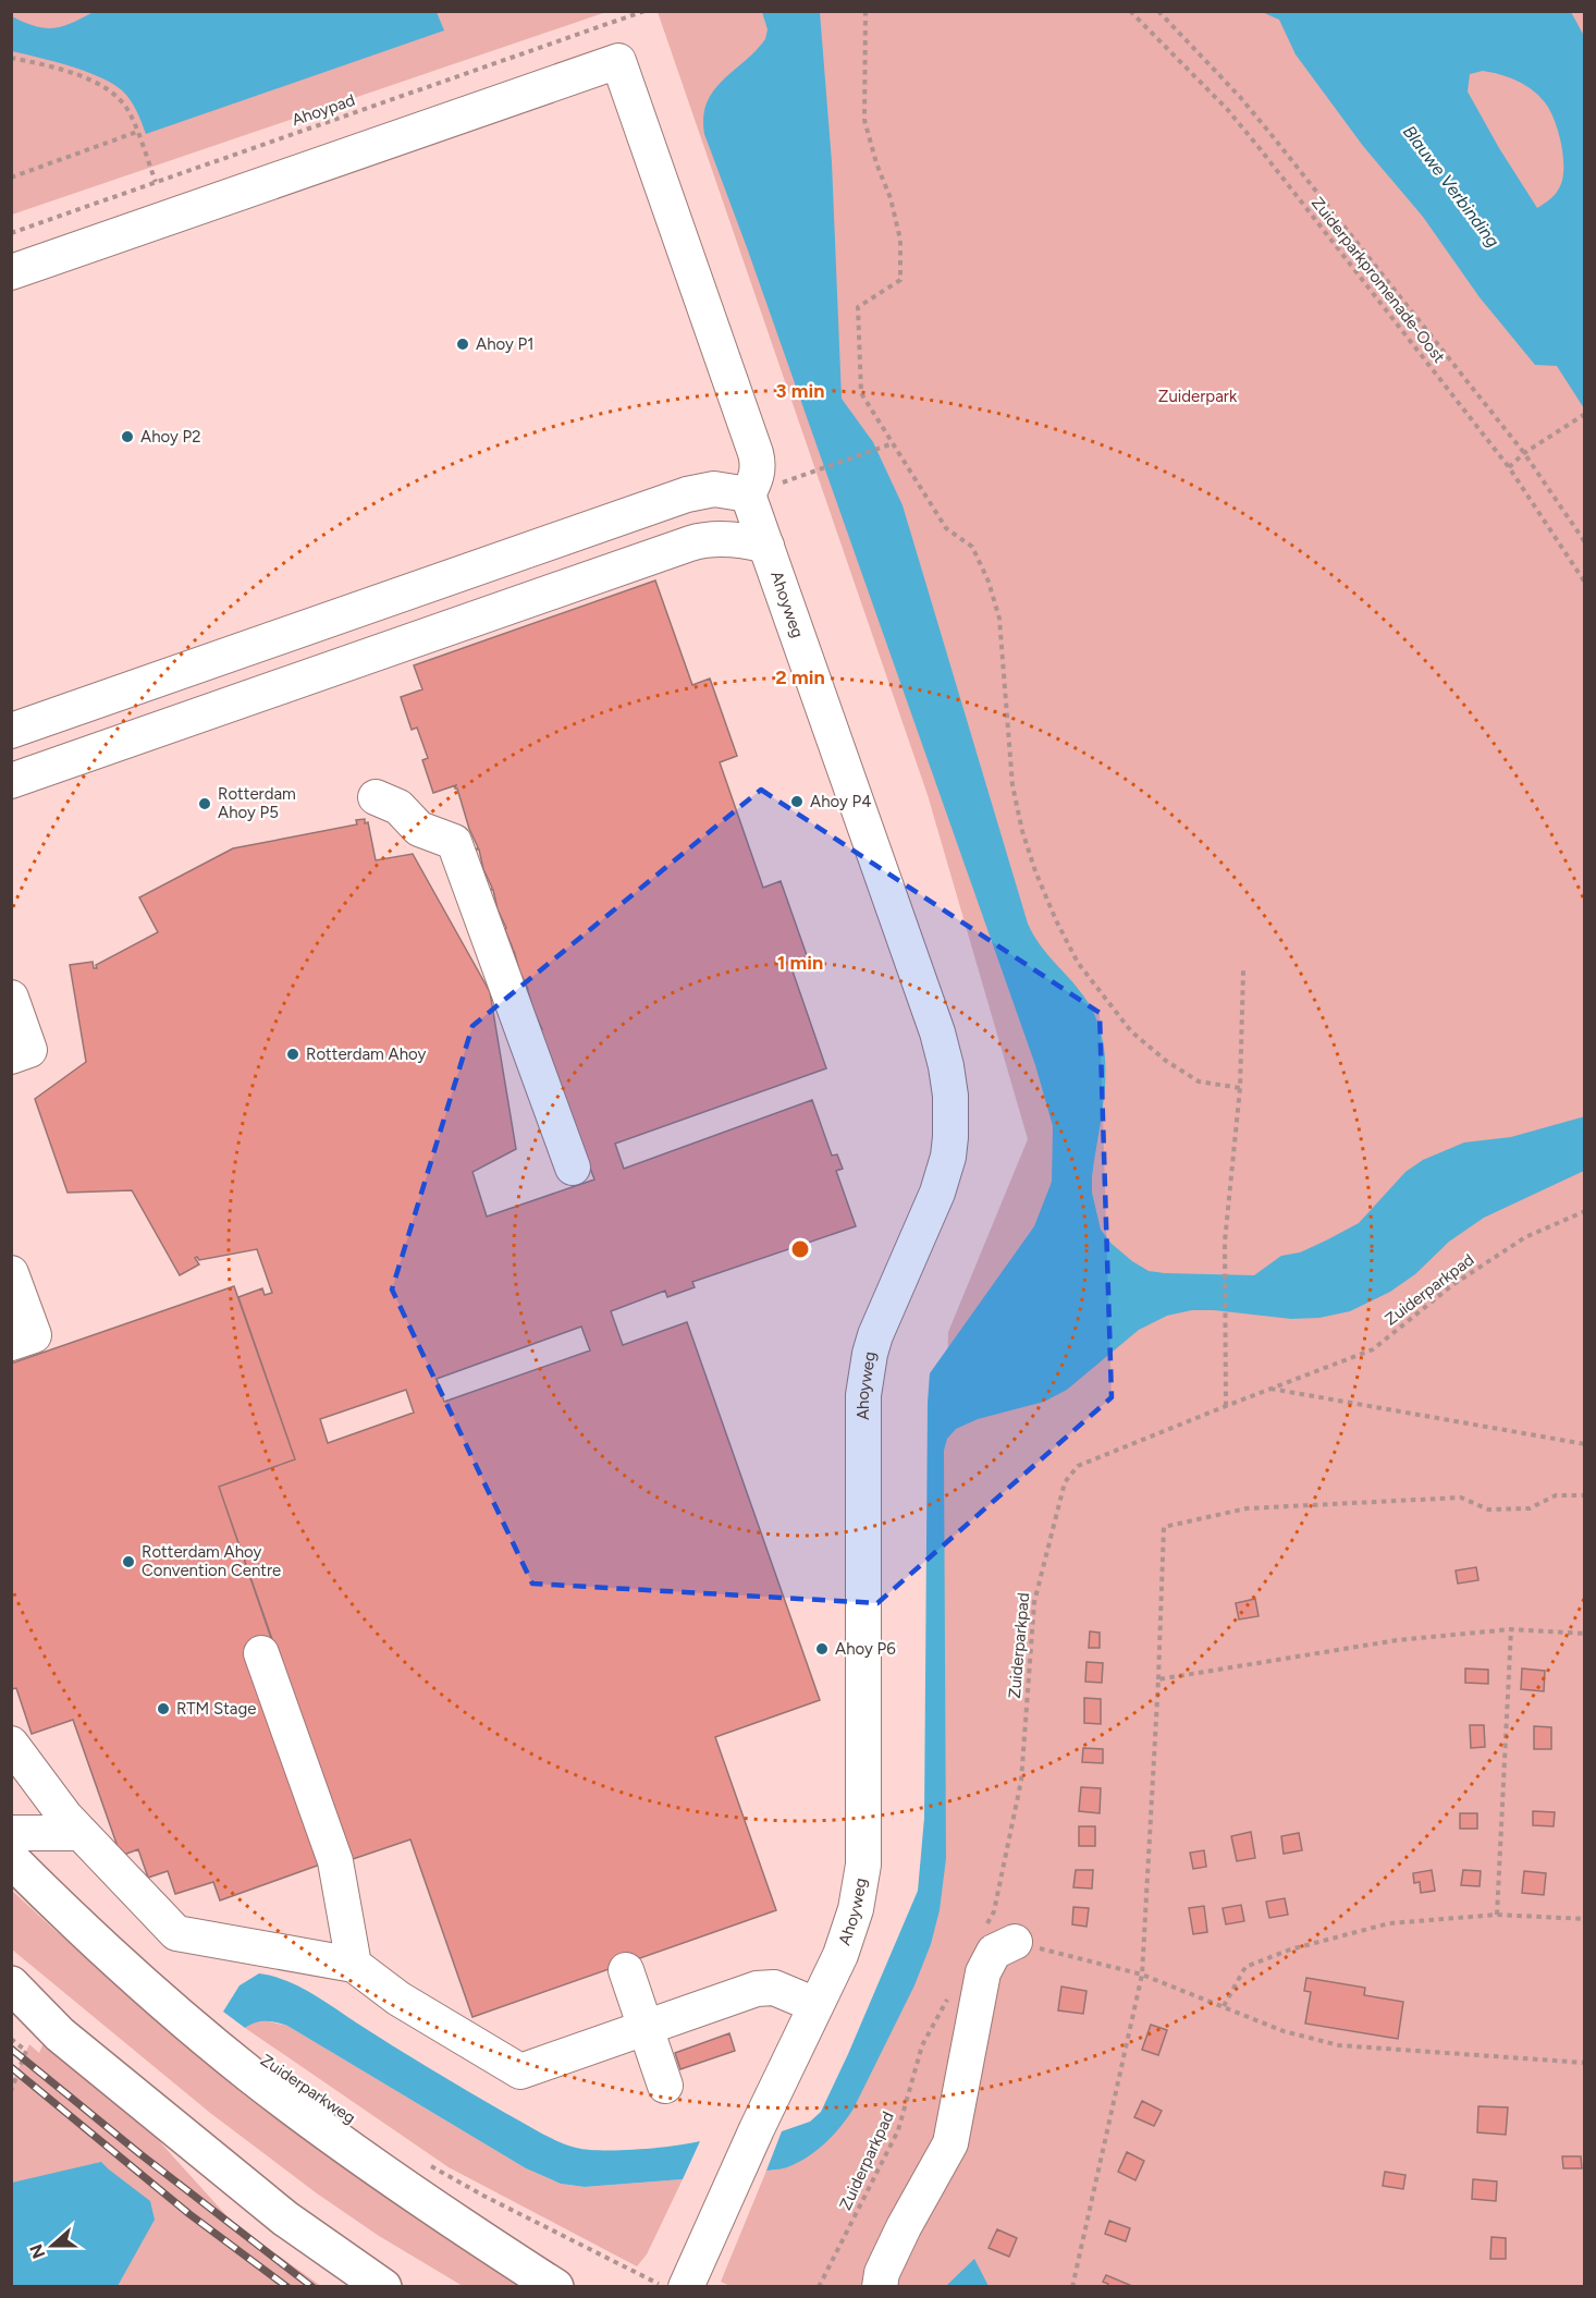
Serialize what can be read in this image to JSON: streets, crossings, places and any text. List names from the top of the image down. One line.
{"streets":{"main road":["Zuiderparkweg"],"street":["Ahoyweg"],"path":["Ahoypad","Zuiderparkpromenade-Oost","Zuiderparkpad"]},"water":["Blauwe Verbinding"],"parks":["Zuiderpark"],"places":["Ahoy P1","Ahoy P2","Ahoy P4","Rotterdam Ahoy P5","Rotterdam Ahoy","Rotterdam Ahoy Convention Centre","Ahoy P6","RTM Stage"],"north":"left","rings":["3 min","2 min","1 min"]}
